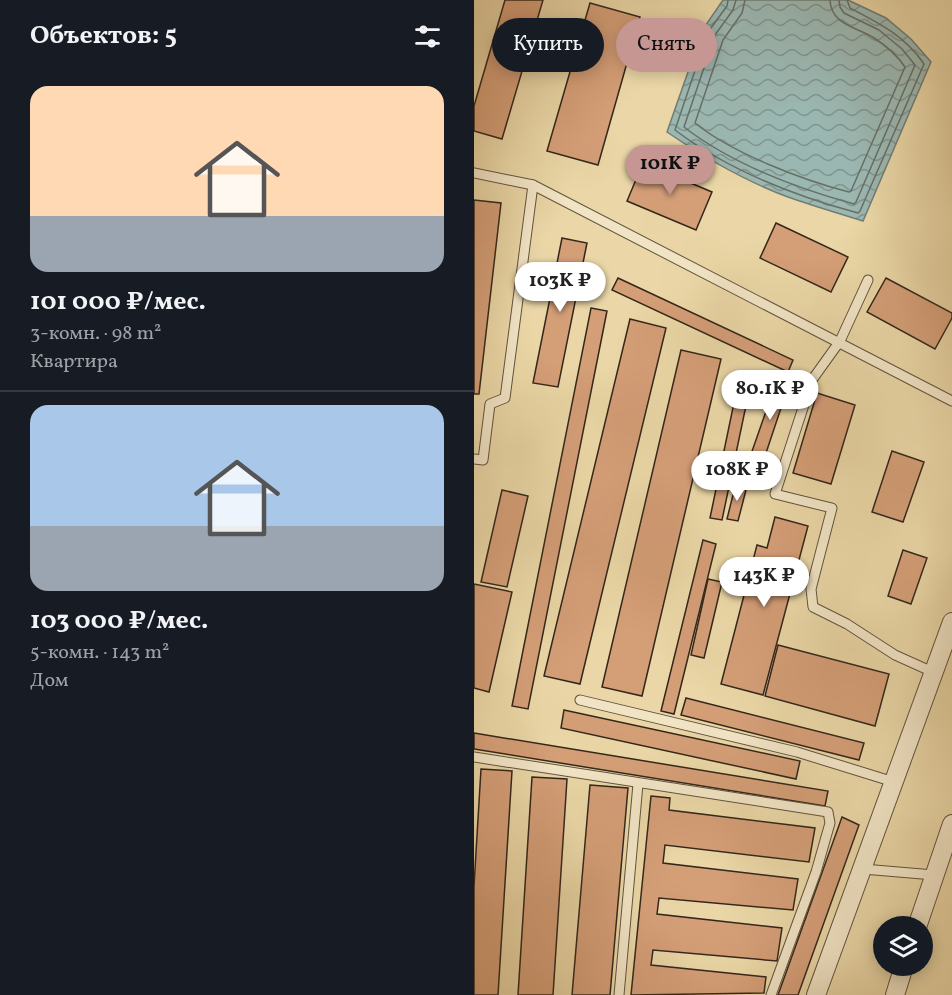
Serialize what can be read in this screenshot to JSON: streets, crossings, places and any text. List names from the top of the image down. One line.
{"page":{"heading":"Объектов: 5","chip":["Купить","Снять"],"list":[{"name":"101 000 ₽/мес.","note":"3-комн. · 98 m² · Квартира"},{"name":"103 000 ₽/мес.","note":"5-комн. · 143 m² · Дом"}],"price":["101K ₽","103K ₽","80.1K ₽","108K ₽","143K ₽"]}}
